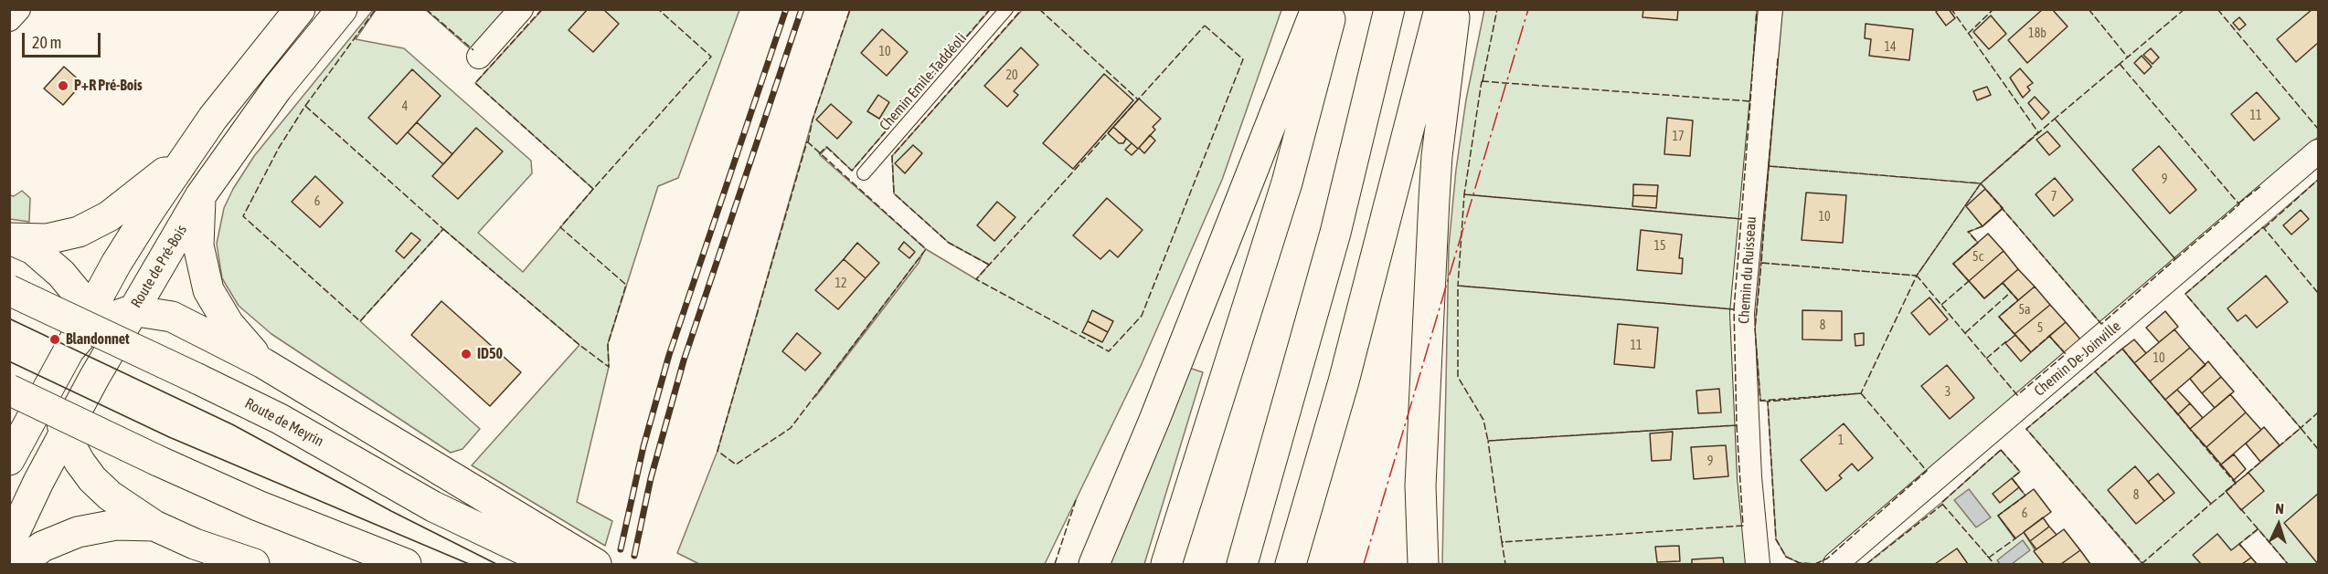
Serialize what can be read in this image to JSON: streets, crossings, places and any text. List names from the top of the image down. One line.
{"streets":{"main road":["Route de Pré-Bois","Route de Meyrin"],"street":["Chemin du Ruisseau","Chemin De-Joinville"],"lane":["Chemin Emile-Taddéoli"]},"places":["P+R Pré-Bois","Blandonnet","ID50"],"house_numbers":["18b","14","10","20","4","11","17","9","7","6","10","15","5c","12","5a","8","5","11","10","3","1","9","8","6"],"scale_bar":"20 m","north":"top"}
